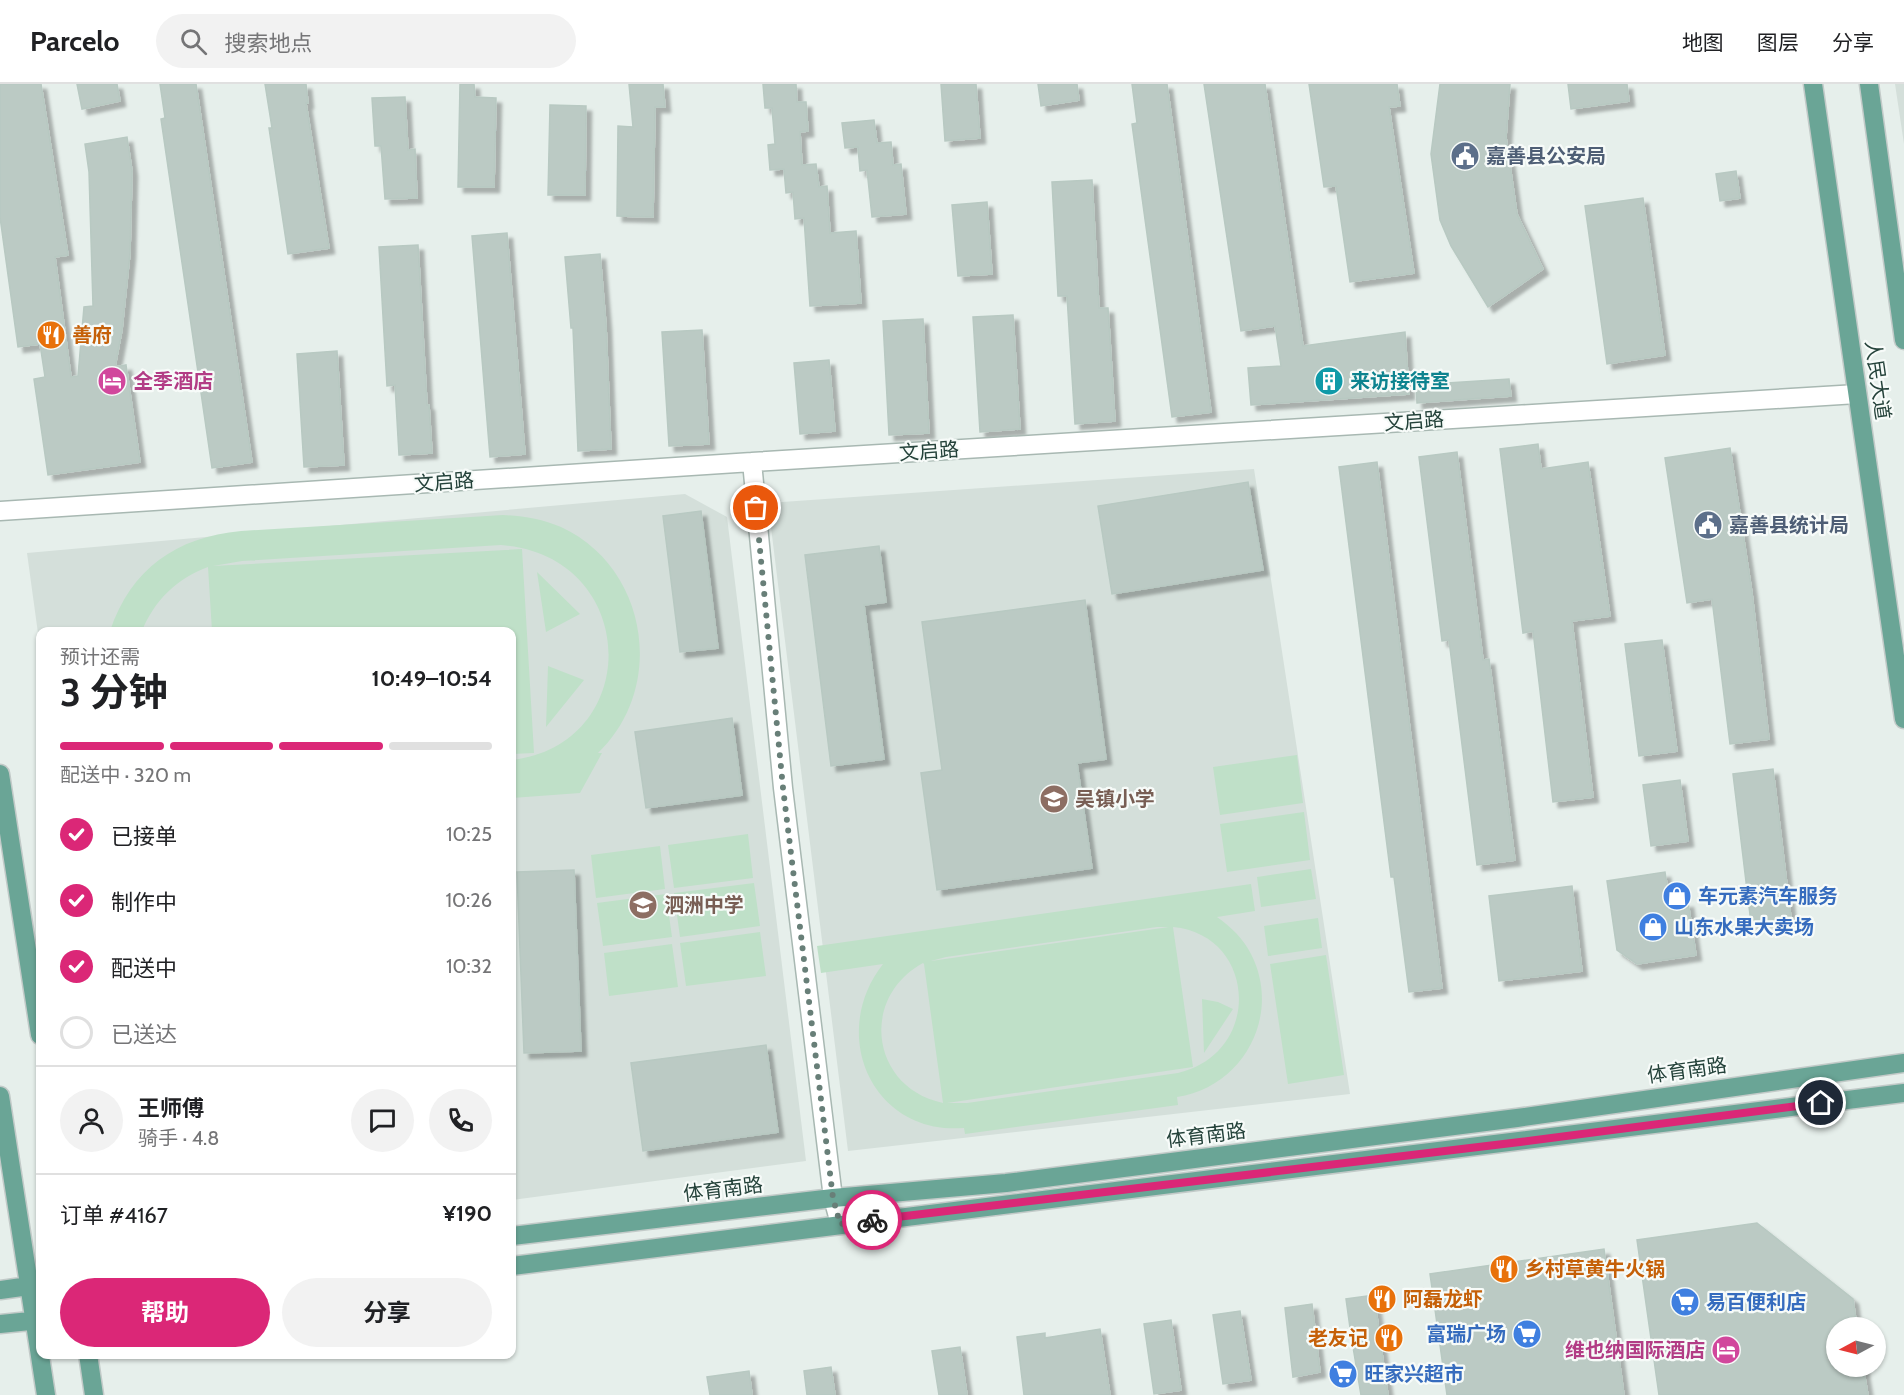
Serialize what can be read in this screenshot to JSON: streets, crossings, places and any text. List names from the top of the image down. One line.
{"streets":{"main road":["人民大道","体育南路"],"street":["文启路"]},"crossings":[["人民大道","文启路"]],"places":{"public building":["嘉善县公安局","嘉善县统计局"],"restaurant":["善府","乡村草黄牛火锅","阿磊龙虾","老友记"],"hotel":["全季酒店","维也纳国际酒店"],"building":["来访接待室"],"school or university":["吴镇小学","泗洲中学"],"shop":["车元素汽车服务","山东水果大卖场"],"supermarket":["易百便利店","富瑞广场","旺家兴超市"]},"north":"left","page":{"header":"Parcelo","search":"搜索地点","nav":["地图","图层","分享"],"heading":["3 分钟","预计还需","10:49–10:54"],"panel":["王师傅","骑手 · 4.8","订单 #4167","¥190"],"bar":"配送中 · 320 m","list":[["已接单","10:25"],["制作中","10:26"],["配送中","10:32"],"已送达"],"buttons":["帮助","分享"]}}
